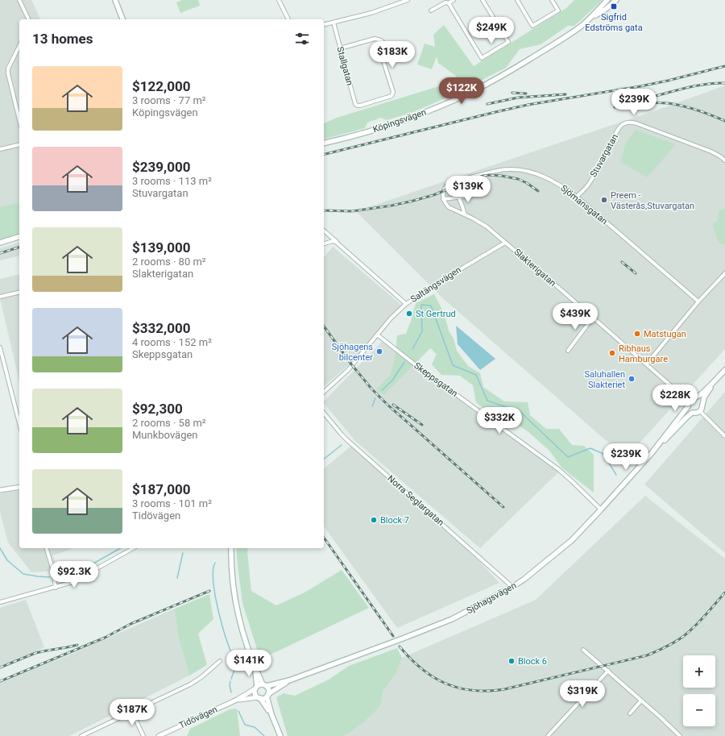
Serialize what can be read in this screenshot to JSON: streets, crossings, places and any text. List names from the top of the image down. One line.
{"streets":{"main road":["Köpingsvägen","Sjöhagsvägen"],"street":["Stallgatan","Stuvargatan","Sjömansgatan","Slakterigatan","Saltängsvägen","Skeppsgatan","Norra Seglargatan","Tidövägen"]},"crossings":[["Stuvargatan","Sjömansgatan"],["Sjömansgatan","Slakterigatan"],["Slakterigatan","Saltängsvägen"],["Slakterigatan","Sjöhagsvägen"],["Saltängsvägen","Skeppsgatan"],["Skeppsgatan","Sjöhagsvägen"],["Norra Seglargatan","Sjöhagsvägen"],["Sjöhagsvägen","Tidövägen"]],"places":{"transit":["Sigfrid Edströms gata"],"other":["Preem - Västerås,Stuvargatan","St Gertrud","Matstugan","Sjöhagens bilcenter","Ribhaus Hamburgare","Saluhallen Slakteriet","Block 7","Block 6"]},"page":{"price":["$249K","$183K","$122K","$239K","$139K","$439K","$228K","$332K","$239K","$92.3K","$141K","$319K","$187K"],"heading":"13 homes","list":[{"name":"$122,000","note":"3 rooms · 77 m² · Köpingsvägen"},{"name":"$239,000","note":"3 rooms · 113 m² · Stuvargatan"},{"name":"$139,000","note":"2 rooms · 80 m² · Slakterigatan"},{"name":"$332,000","note":"4 rooms · 152 m² · Skeppsgatan"},{"name":"$92,300","note":"2 rooms · 58 m² · Munkbovägen"},{"name":"$187,000","note":"3 rooms · 101 m² · Tidövägen"}],"map_buttons":["+","−"]}}
